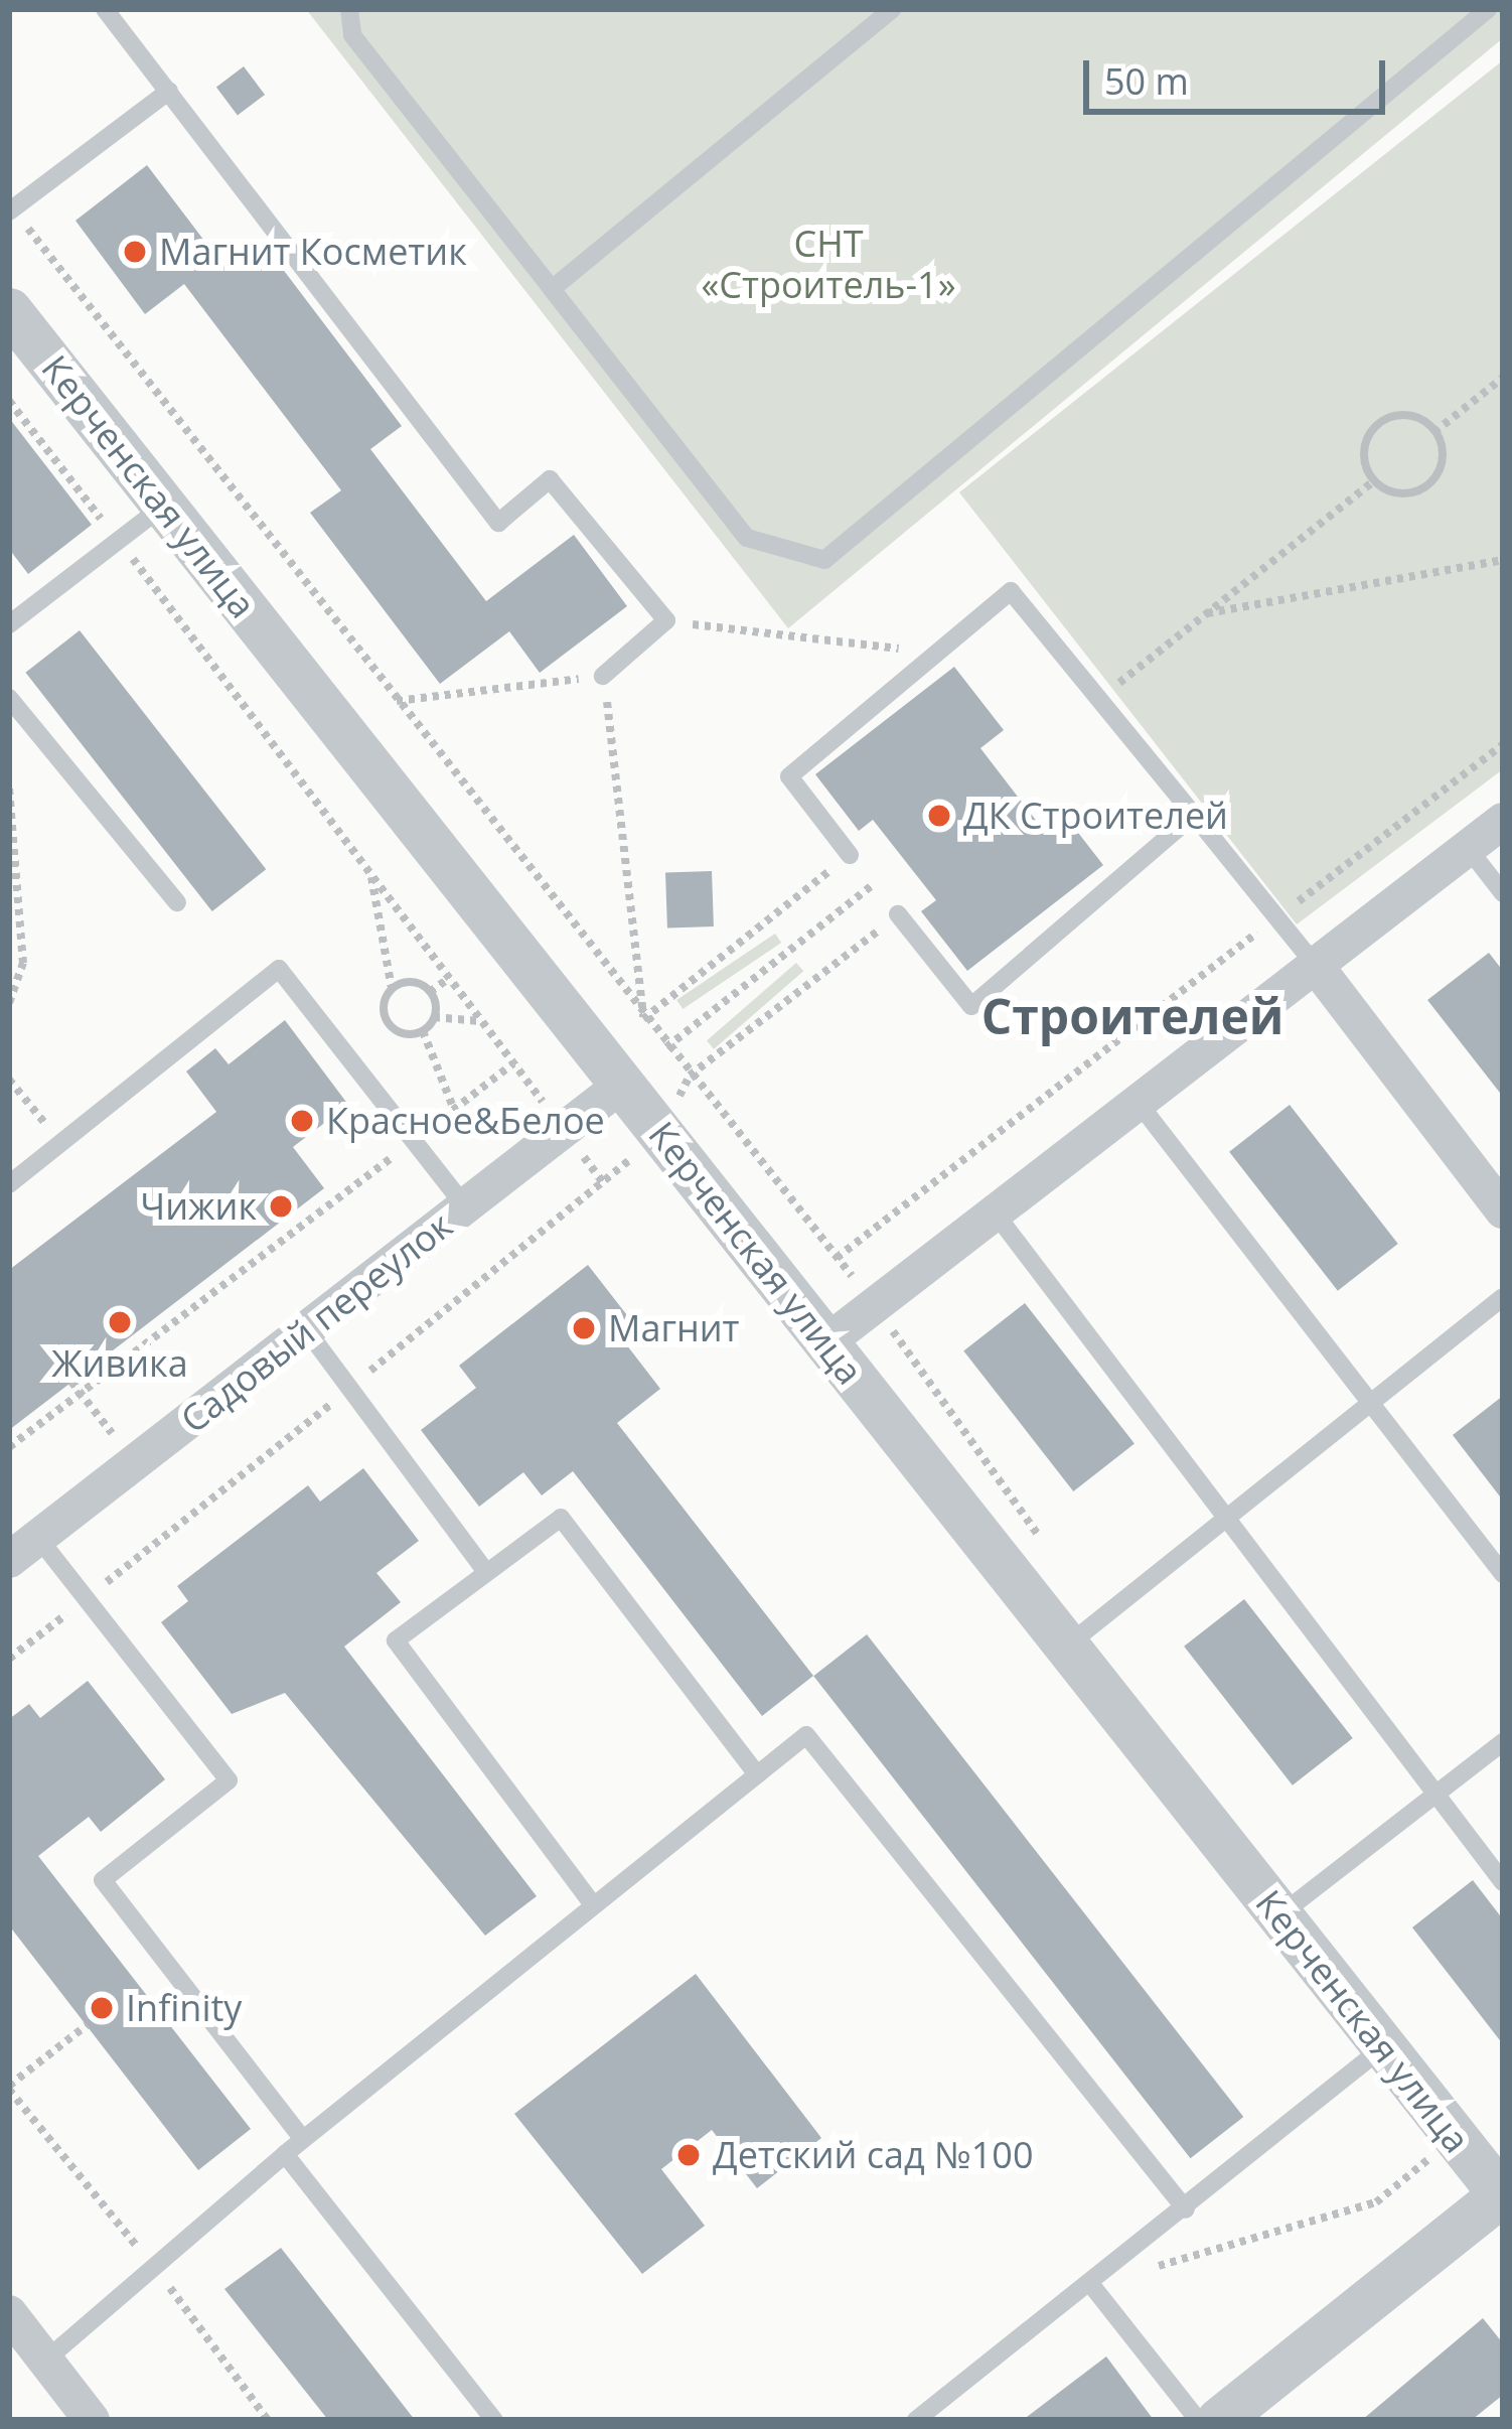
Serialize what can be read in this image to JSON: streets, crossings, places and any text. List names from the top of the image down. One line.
{"streets":{"street":["Керченская улица","Садовый переулок"]},"crossings":[["Керченская улица","Садовый переулок"]],"districts":["Строителей"],"parks":["СНТ «Строитель-1»"],"places":["Магнит Косметик","ДК Строителей","Красное&Белое","Чижик","Живика","Магнит","Infinity","Детский сад №100"],"scale_bar":"50 m"}
